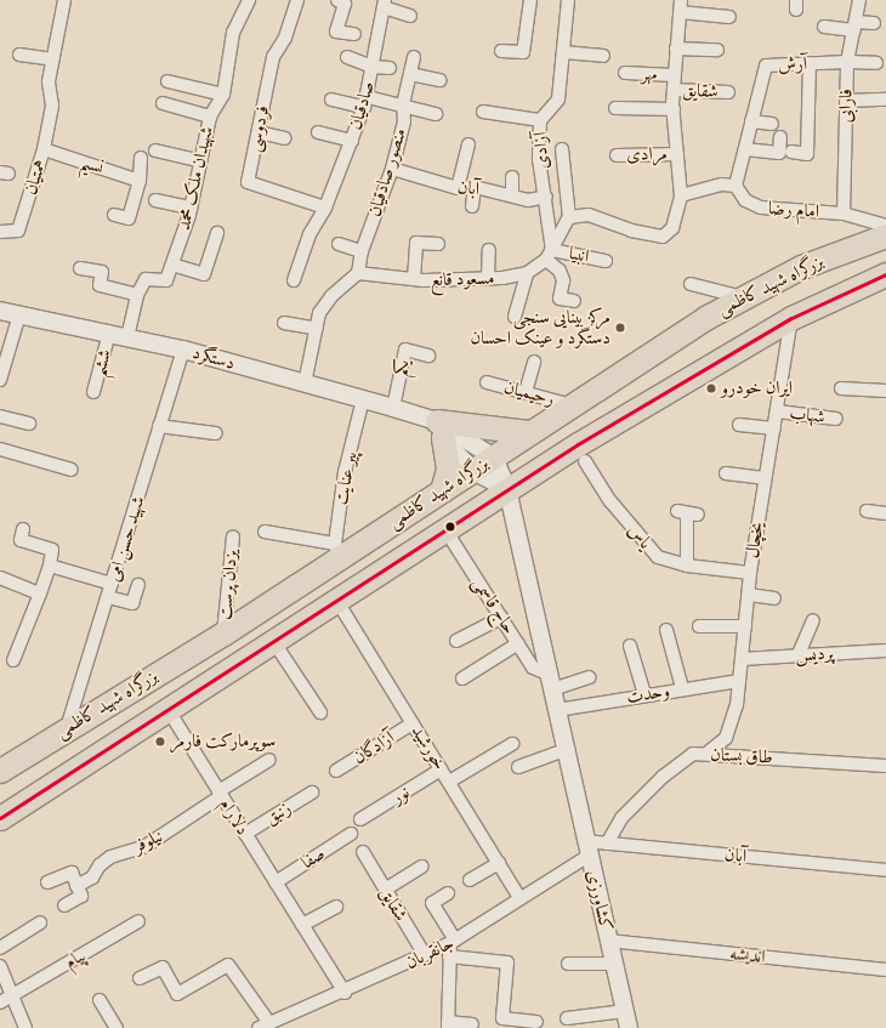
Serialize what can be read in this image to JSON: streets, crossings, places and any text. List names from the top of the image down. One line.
{"streets":{"highway":["بزرگراه شهید کاظمی"],"street":["آرش","مهر","شقایق","صادقیان","فارابی","فردوسی","آزادی","مرادی","نسیم","منصور صادقیان","همتیان","شهیدان ملک محمد","آبان","امام رضا","انبیا","مسعود قانع","دستگرد","ششم","یکم","رحیمیان","شهاب","پیر عنایت","یاس","شهید حسن امی","یخچال","یزدان پرست","حاج قاسمی","پردیس","وحدت","آزادگان","خورشید","طاق بستان","نور","زنبق","دلارام","نیلوفر","صفا","کشاورزی","جانقربان","اندیشه","پیام"]},"crossings":[["آرش","فارابی"],["آرش","امام رضا"],["شقایق","جانقربان"],["صادقیان","فردوسی"],["صادقیان","منصور صادقیان"],["فارابی","امام رضا"],["آزادی","آبان"],["آزادی","انبیا"],["آزادی","مسعود قانع"],["نسیم","همتیان"],["منصور صادقیان","آبان"],["منصور صادقیان","مسعود قانع"],["آبان","طاق بستان"],["آبان","کشاورزی"],["آبان","جانقربان"],["انبیا","مسعود قانع"],["بزرگراه شهید کاظمی","دستگرد"],["بزرگراه شهید کاظمی","رحیمیان"],["بزرگراه شهید کاظمی","پیر عنایت"],["بزرگراه شهید کاظمی","شهید حسن امی"],["بزرگراه شهید کاظمی","یخچال"],["بزرگراه شهید کاظمی","یزدان پرست"],["بزرگراه شهید کاظمی","حاج قاسمی"],["بزرگراه شهید کاظمی","خورشید"],["بزرگراه شهید کاظمی","دلارام"],["بزرگراه شهید کاظمی","کشاورزی"],["دستگرد","ششم"],["دستگرد","یکم"],["دستگرد","پیر عنایت"],["دستگرد","شهید حسن امی"],["دستگرد","کشاورزی"],["شهاب","یخچال"],["یاس","یخچال"],["یخچال","پردیس"],["یخچال","وحدت"],["یخچال","طاق بستان"],["حاج قاسمی","کشاورزی"],["وحدت","کشاورزی"],["آزادگان","خورشید"],["خورشید","نور"],["خورشید","جانقربان"],["زنبق","دلارام"],["دلارام","نیلوفر"],["دلارام","صفا"],["دلارام","جانقربان"],["کشاورزی","جانقربان"],["کشاورزی","اندیشه"]],"places":["مرکز بینایی سنجی دستگرد و عینک احسان","ایران خودرو","سوپرمارکت فارمر"]}
